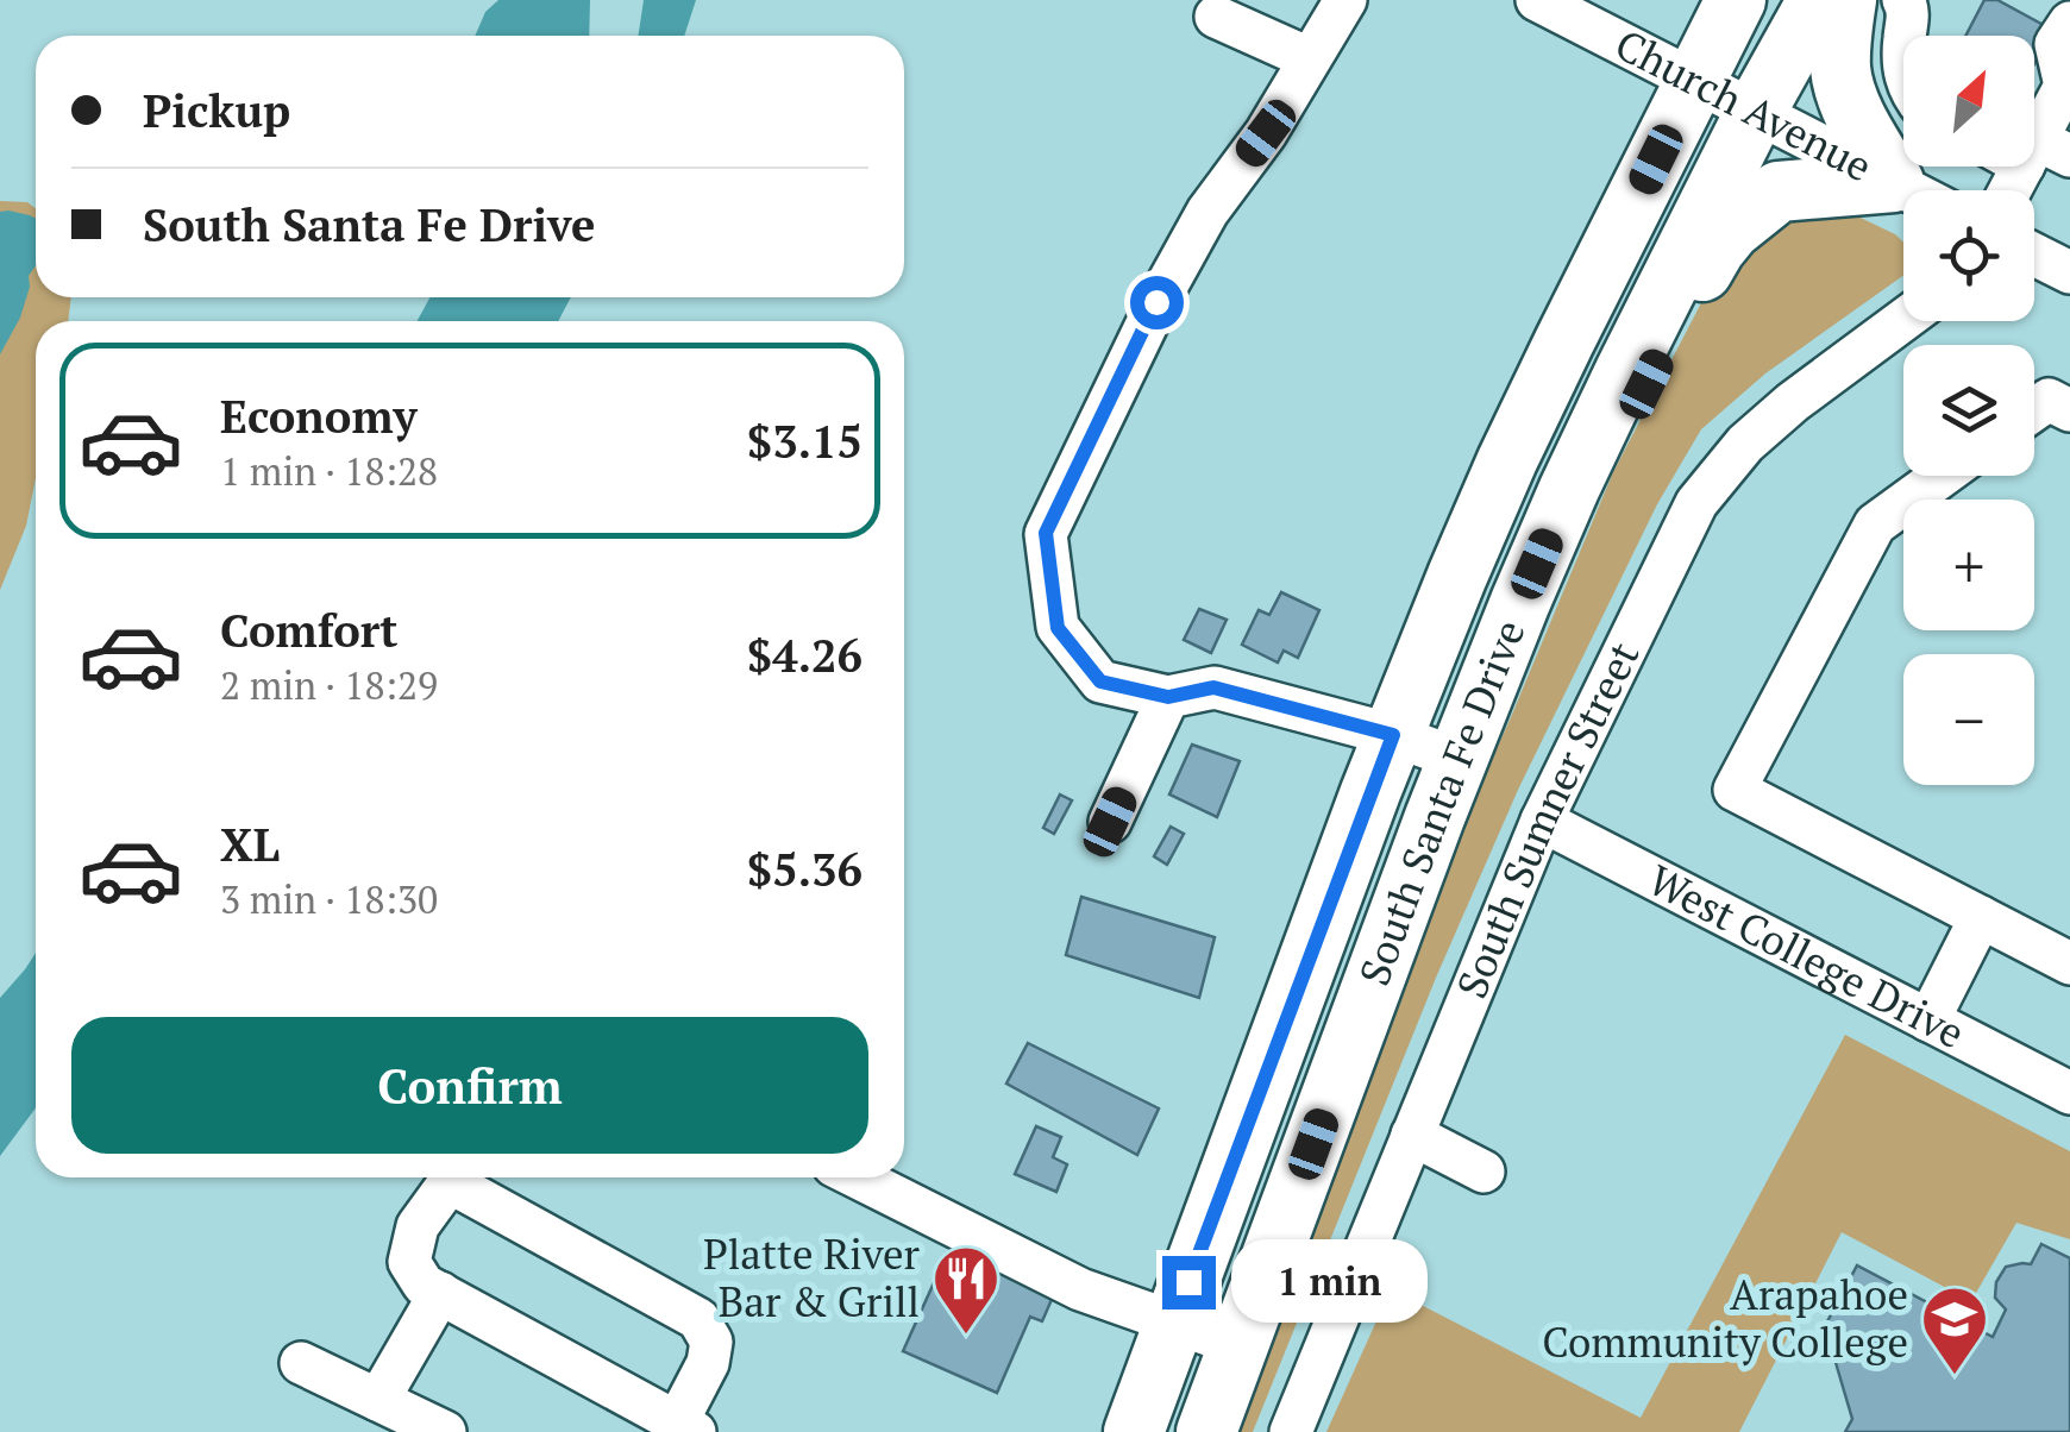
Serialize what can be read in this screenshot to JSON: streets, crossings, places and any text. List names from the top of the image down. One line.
{"streets":{"highway":["South Santa Fe Drive"],"street":["Church Avenue","South Sumner Street","West College Drive"]},"crossings":[["Church Avenue","South Santa Fe Drive"],["South Sumner Street","West College Drive"]],"places":{"restaurant":["Platte River Bar & Grill"],"school or university":["Arapahoe Community College"]},"north":"top right","page":{"map_buttons":["+","−"],"banner":["Pickup","South Santa Fe Drive"],"list":[{"name":"Economy","note":"1 min · 18:28","value":"$3.15"},{"name":"Comfort","note":"2 min · 18:29","value":"$4.26"},{"name":"XL","note":"3 min · 18:30","value":"$5.36"}],"buttons":"Confirm","bubble":"1 min"}}
